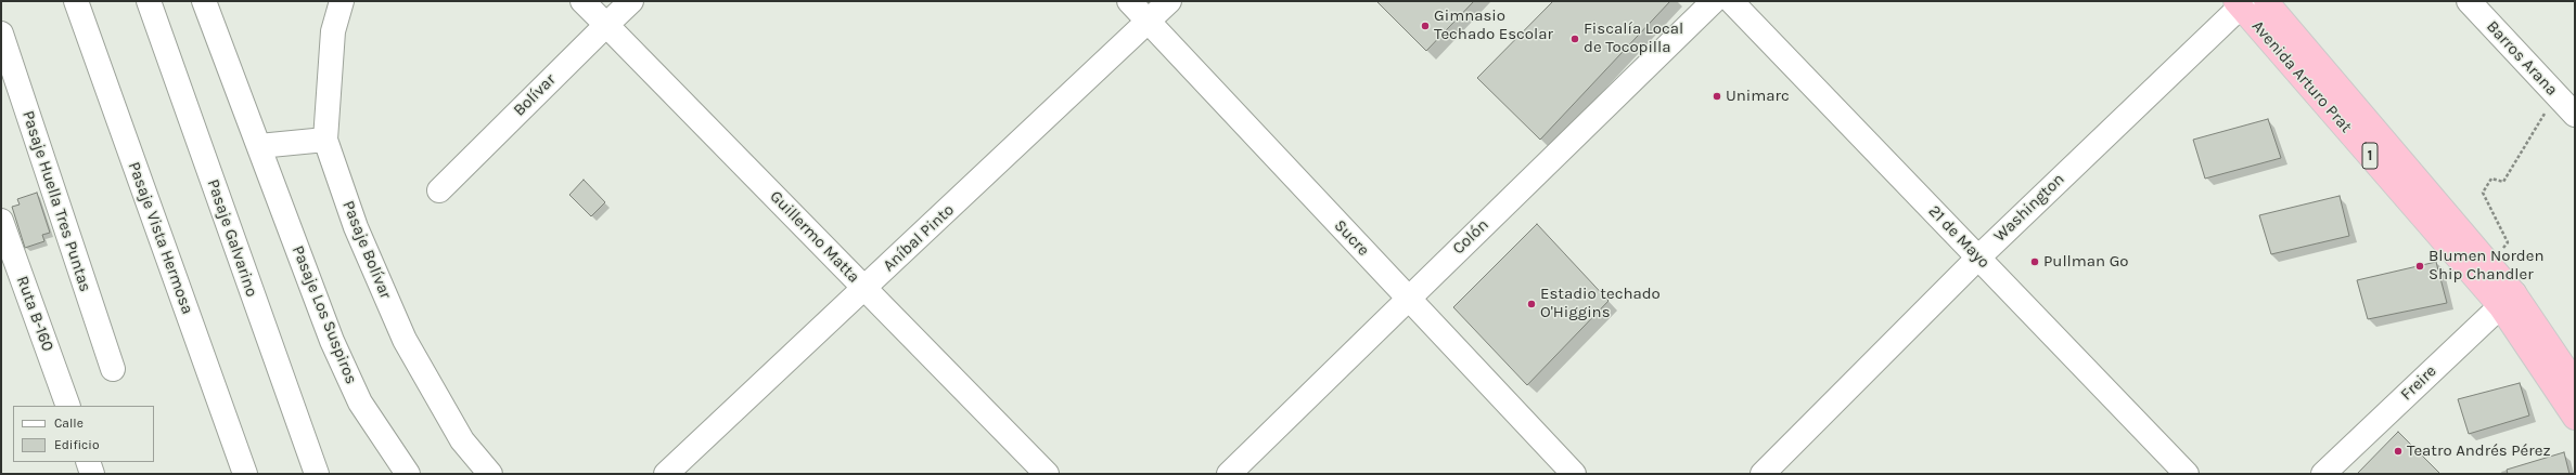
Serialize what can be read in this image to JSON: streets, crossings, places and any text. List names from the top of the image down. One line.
{"streets":{"highway":["Avenida Arturo Prat","1"],"street":["Barros Arana","Bolívar","Pasaje Huella Tres Puntas","Washington","Guillermo Matta","Colón","21 de Mayo","Pasaje Vista Hermosa","Pasaje Galvarino","Aníbal Pinto","Sucre","Pasaje Bolívar","Ruta B-160","Pasaje Los Suspiros","Freire"]},"crossings":[["Avenida Arturo Prat","Washington"],["Avenida Arturo Prat","Freire"],["Bolívar","Guillermo Matta"],["Washington","21 de Mayo"],["Guillermo Matta","Aníbal Pinto"],["Colón","Sucre"],["Aníbal Pinto","Sucre"]],"places":["Gimnasio Techado Escolar","Fiscalía Local de Tocopilla","Unimarc","Pullman Go","Blumen Norden Ship Chandler","Estadio techado O'Higgins","Teatro Andrés Pérez"],"legend":["Calle","Edificio"]}
